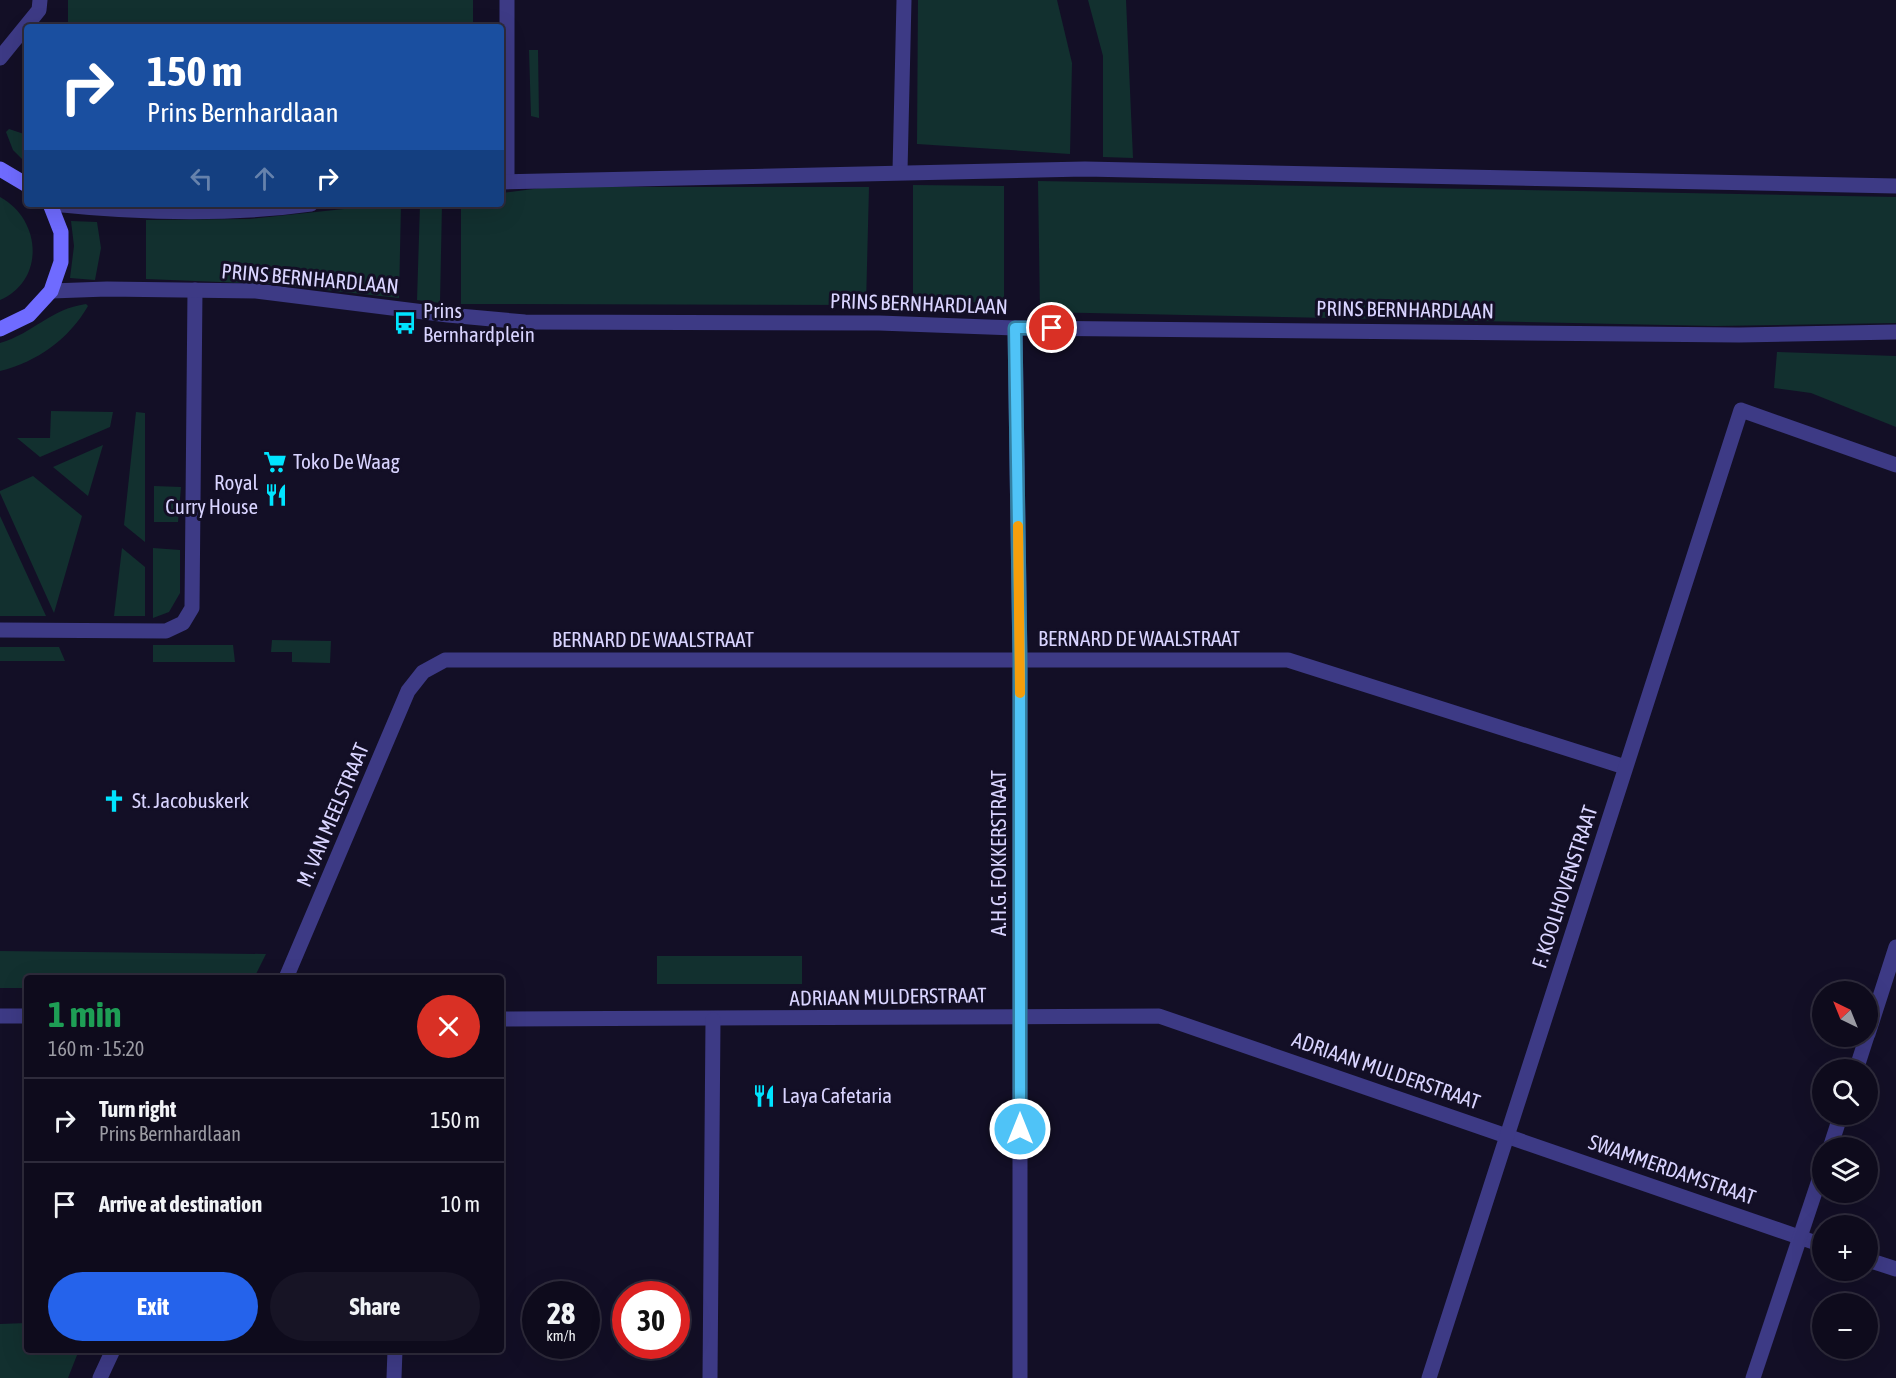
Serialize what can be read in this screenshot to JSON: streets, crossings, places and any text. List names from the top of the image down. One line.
{"streets":{"street":["PRINS BERNHARDLAAN","BERNARD DE WAALSTRAAT","M. VAN MEELSTRAAT","A.H.G. FOKKERSTRAAT","F. KOOLHOVENSTRAAT","ADRIAAN MULDERSTRAAT","SWAMMERDAMSTRAAT"]},"crossings":[["PRINS BERNHARDLAAN","A.H.G. FOKKERSTRAAT"],["BERNARD DE WAALSTRAAT","M. VAN MEELSTRAAT"],["BERNARD DE WAALSTRAAT","A.H.G. FOKKERSTRAAT"],["BERNARD DE WAALSTRAAT","F. KOOLHOVENSTRAAT"],["A.H.G. FOKKERSTRAAT","ADRIAAN MULDERSTRAAT"],["F. KOOLHOVENSTRAAT","ADRIAAN MULDERSTRAAT"],["F. KOOLHOVENSTRAAT","SWAMMERDAMSTRAAT"],["ADRIAAN MULDERSTRAAT","SWAMMERDAMSTRAAT"]],"places":{"bus stop":["Prins Bernhardplein"],"supermarket":["Toko De Waag"],"restaurant":["Royal Curry House","Laya Cafetaria"],"church":["St. Jacobuskerk"]},"north":"top left","page":{"turn":["150 m","Prins Bernhardlaan"],"heading":["1 min","160 m · 15:20"],"map_buttons":["+","−"],"list":[{"name":"Turn right","note":"Prins Bernhardlaan","value":"150 m"},{"name":"Arrive at destination","value":"10 m"}],"buttons":["Exit","Share"],"speed":"28 km/h","limit":"30"}}
